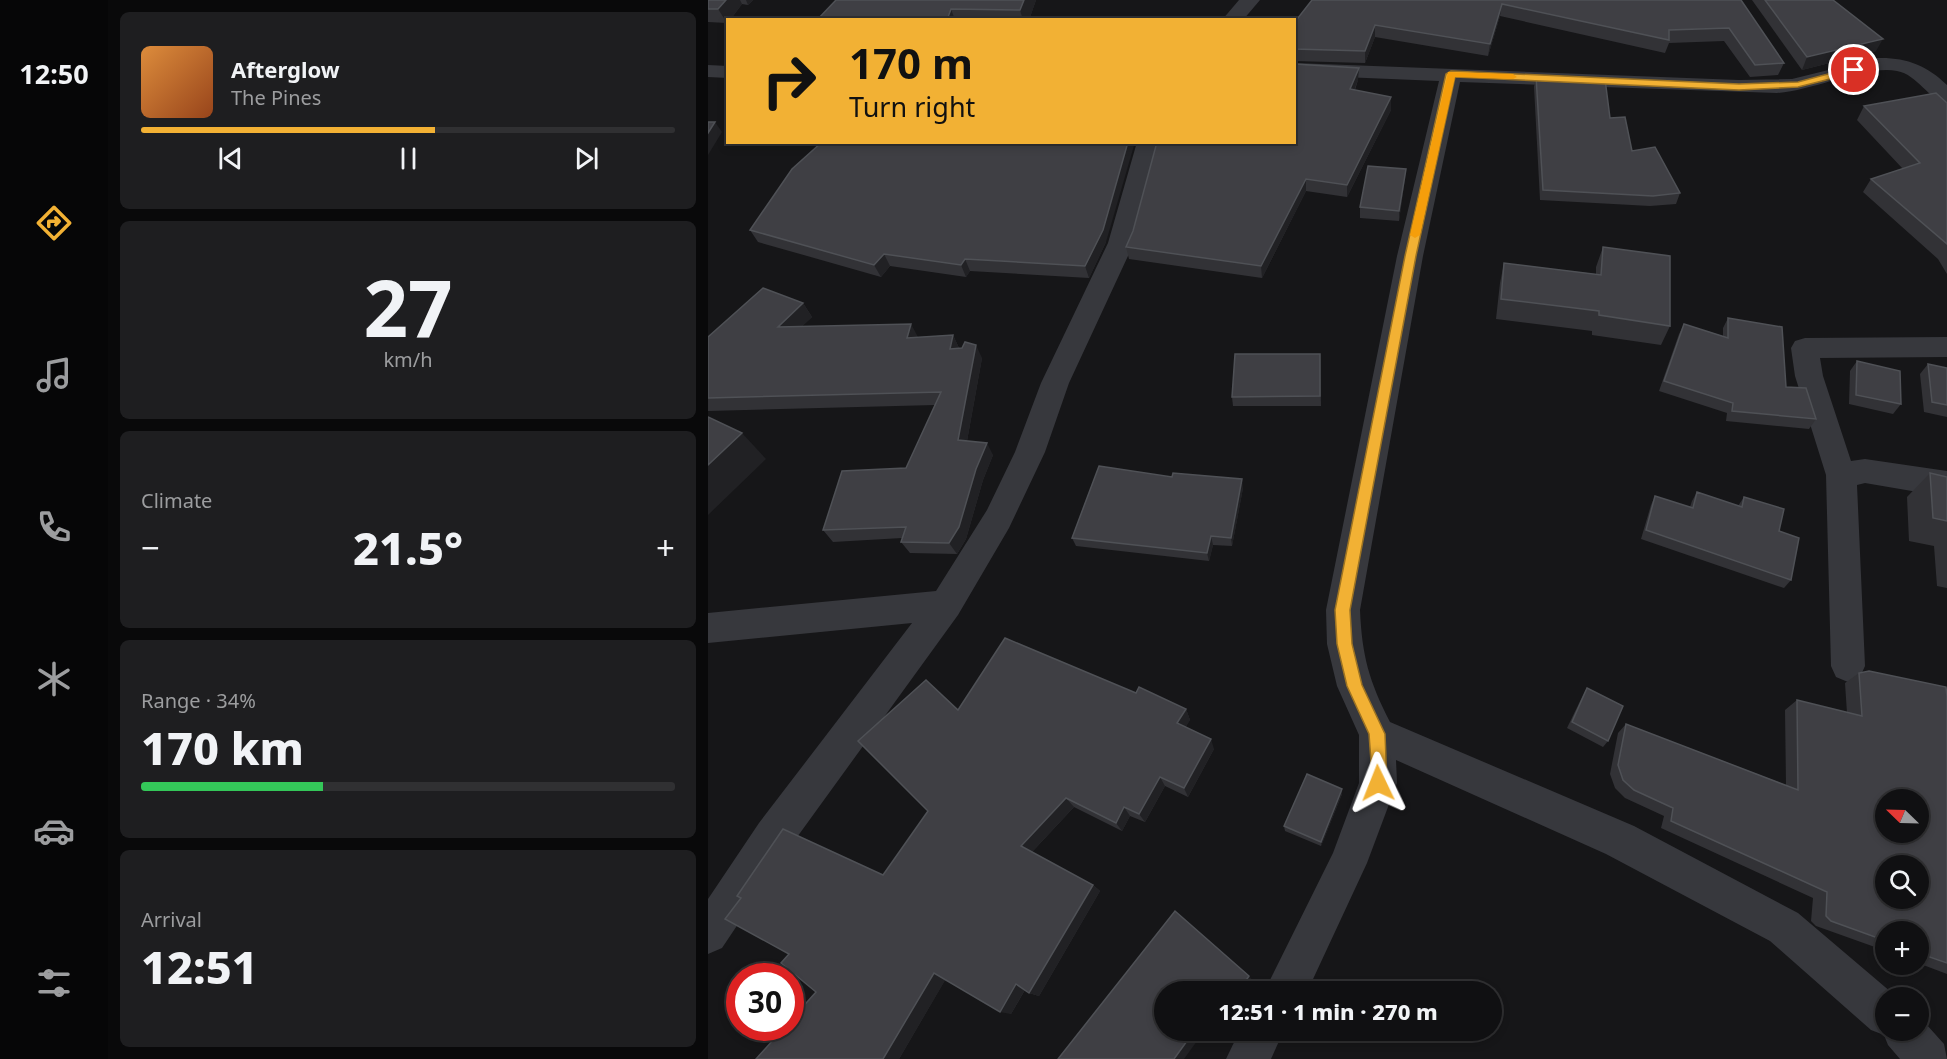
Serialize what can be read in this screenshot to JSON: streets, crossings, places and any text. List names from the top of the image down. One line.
{"north":"top left","page":{"tabs":"12:50","turn":["170 m","Turn right"],"song":["Afterglow","The Pines"],"tile":[["27","km/h"],"Climate",["Range · 34%","170 km"],["Arrival","12:51"]],"heat":["−","21.5°","+"],"map_buttons":["+","−"],"limit":"30","trip":"12:51 · 1 min · 270 m"}}
